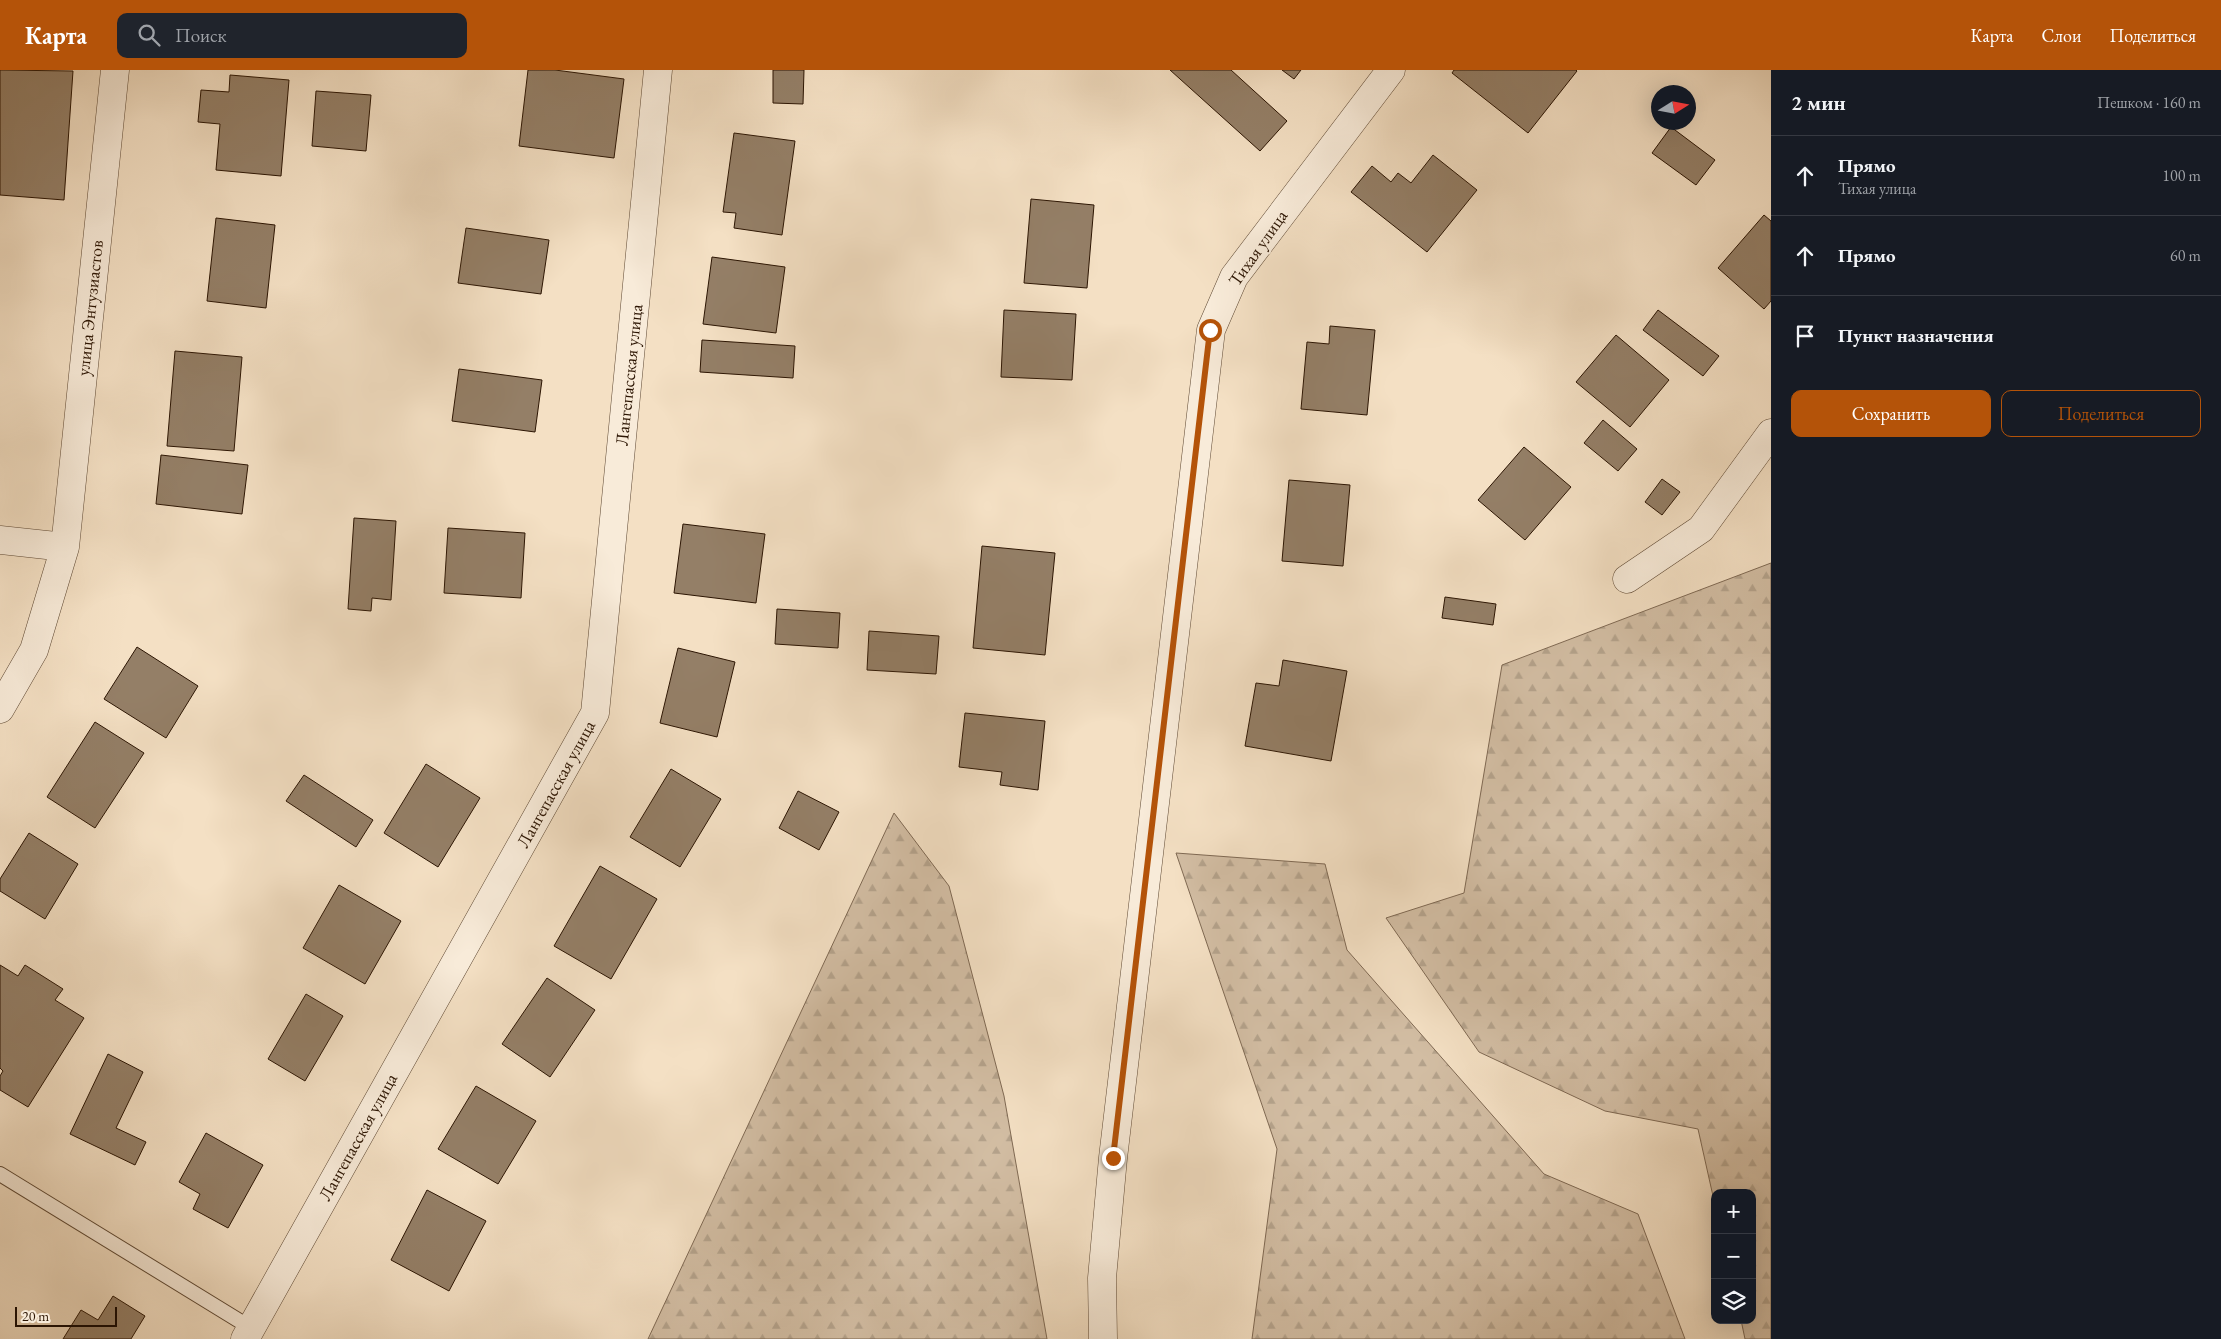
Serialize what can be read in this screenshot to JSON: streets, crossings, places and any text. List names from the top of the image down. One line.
{"streets":{"street":["Тихая улица","улица Энтузиастов","Лангепасская улица"]},"scale_bar":"20 m","north":"right","page":{"header":"Карта","search":"Поиск","nav":["Карта","Слои","Поделиться"],"heading":["2 мин","Пешком · 160 m"],"list":[["Прямо","Тихая улица","100 m"],["Прямо","60 m"],"Пункт назначения"],"buttons":["Сохранить","Поделиться"],"map_buttons":["+","−"],"scale":"20 m"}}
